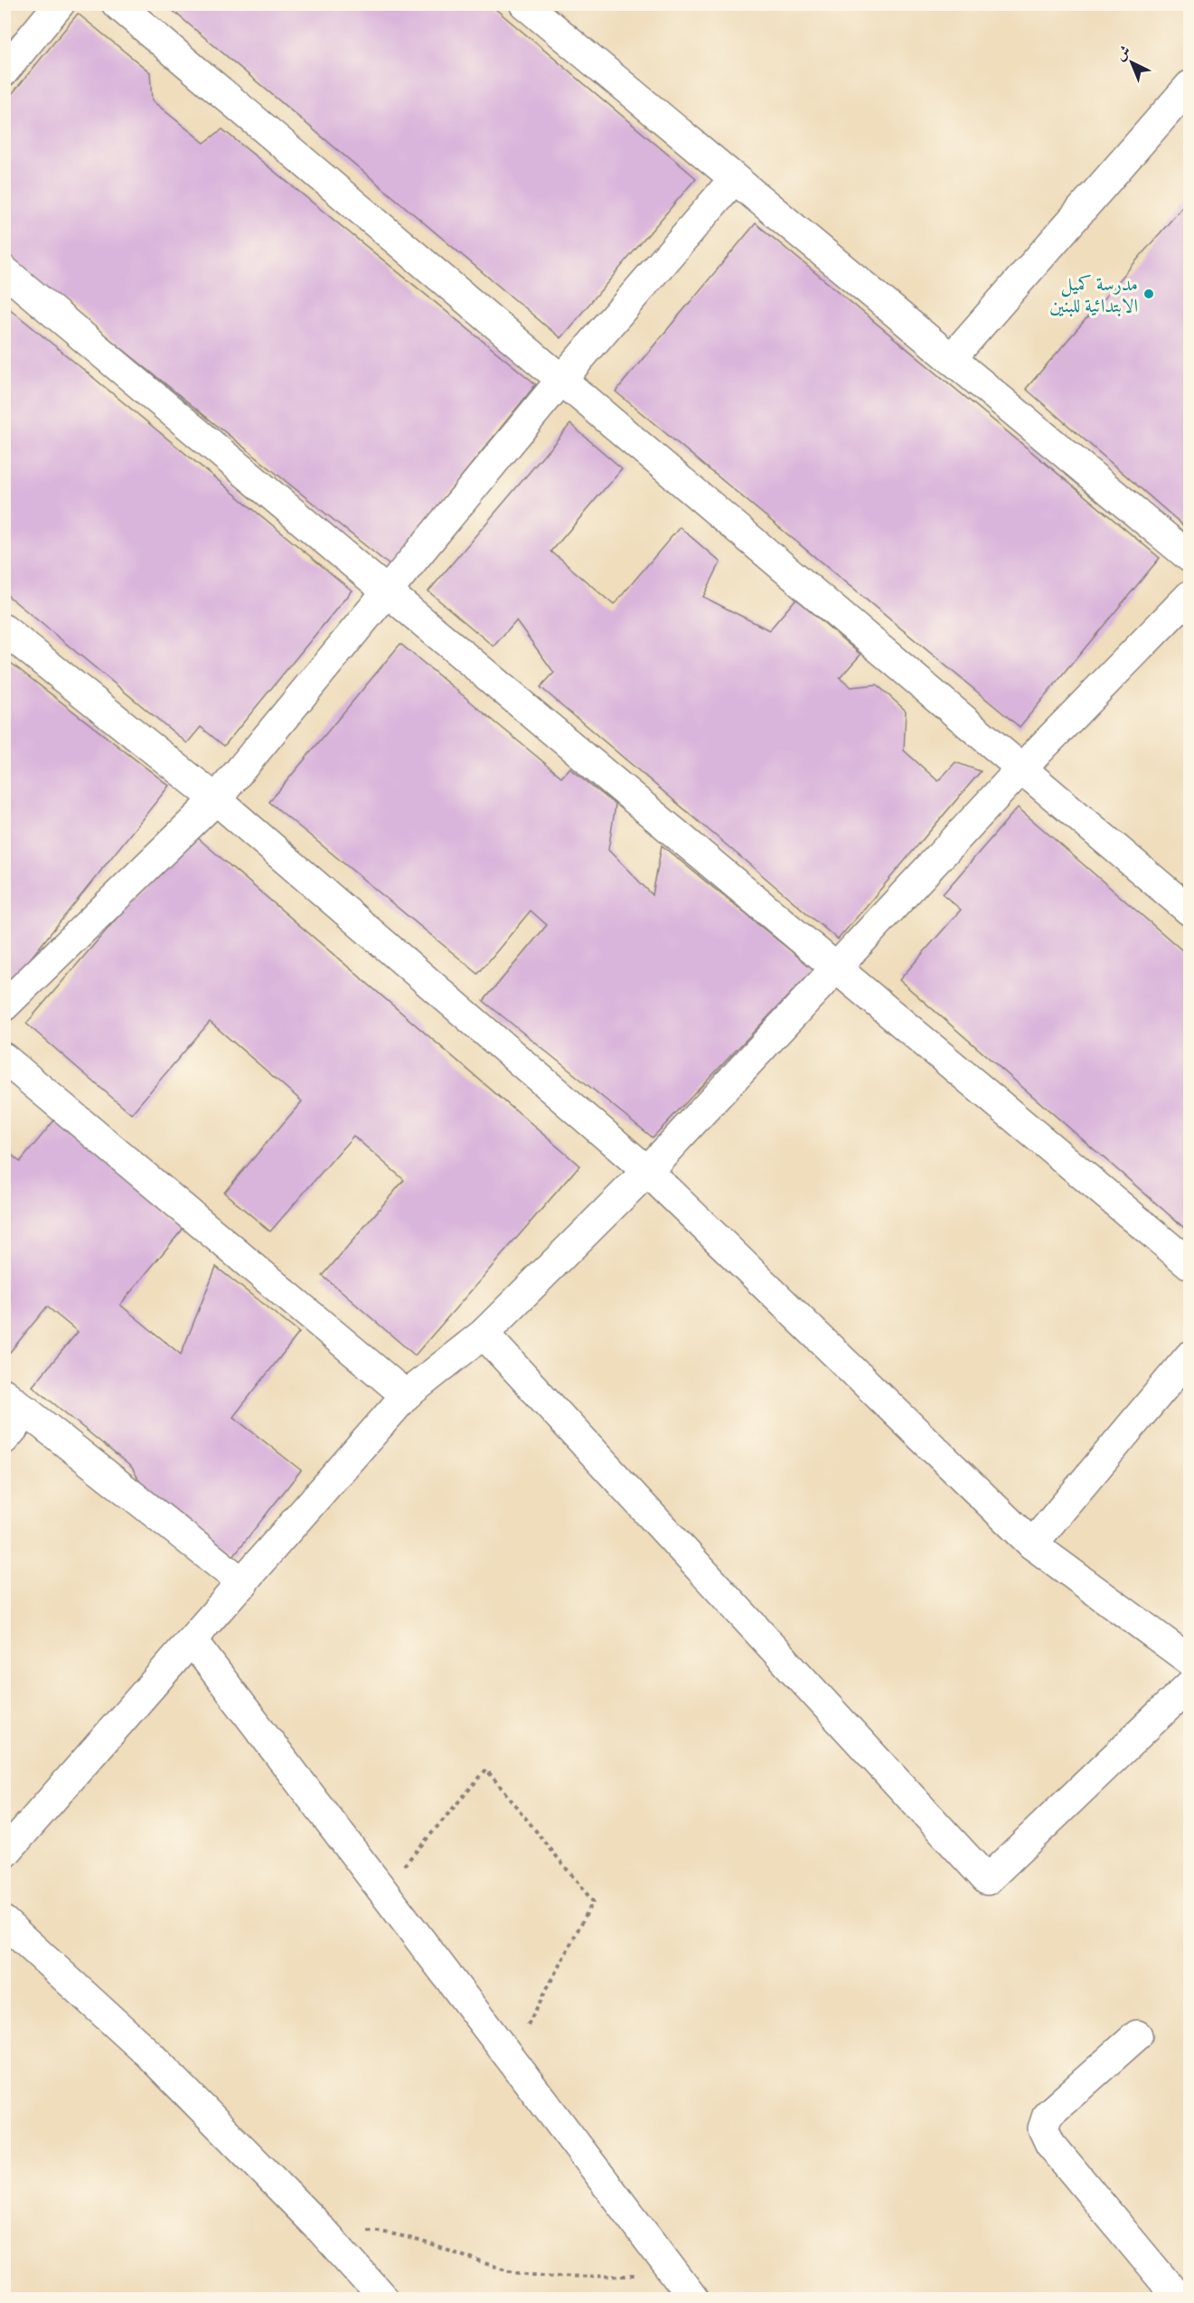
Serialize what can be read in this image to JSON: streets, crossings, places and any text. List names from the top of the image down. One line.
{"places":["مدرسة كميل الابتدائية للبنين"],"north":"top left"}
